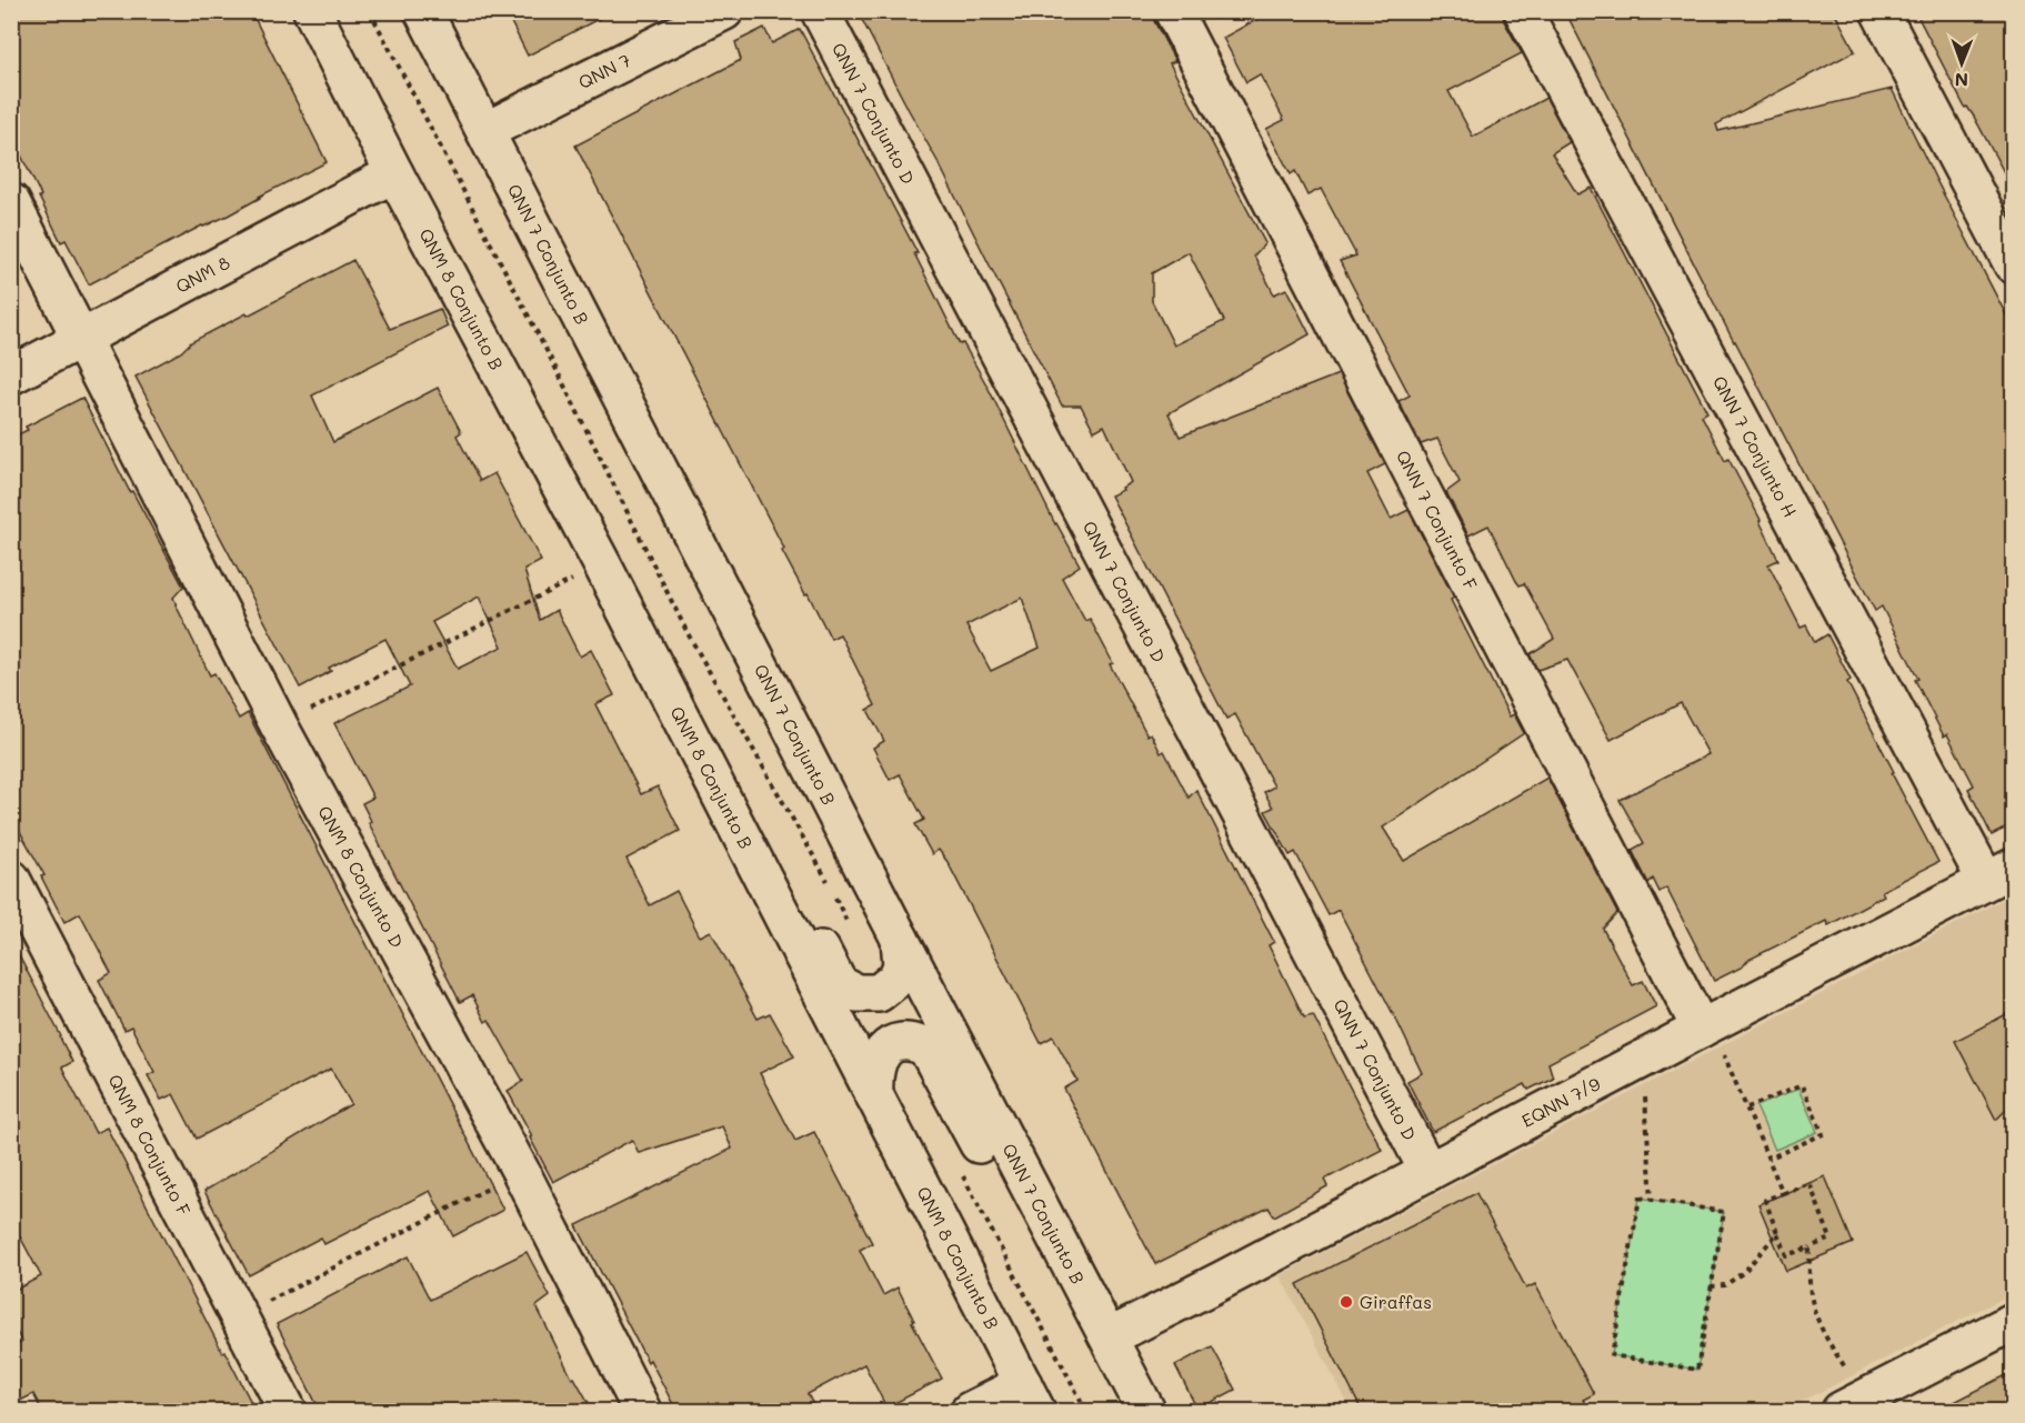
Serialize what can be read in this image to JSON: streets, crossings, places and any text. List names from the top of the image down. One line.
{"streets":{"street":["QNN 7","QNN 7 Conjunto D","QNN 7 Conjunto B","QNM 8","QNM 8 Conjunto B","QNN 7 Conjunto H","QNN 7 Conjunto F","QNM 8 Conjunto D","EQNN 7/9","QNM 8 Conjunto F"]},"crossings":[["QNN 7","QNN 7 Conjunto B"],["QNN 7 Conjunto D","EQNN 7/9"],["QNN 7 Conjunto B","EQNN 7/9"],["QNM 8","QNM 8 Conjunto B"],["QNM 8","QNM 8 Conjunto D"],["QNN 7 Conjunto H","EQNN 7/9"],["QNN 7 Conjunto F","EQNN 7/9"]],"places":["Giraffas"],"north":"bottom"}
